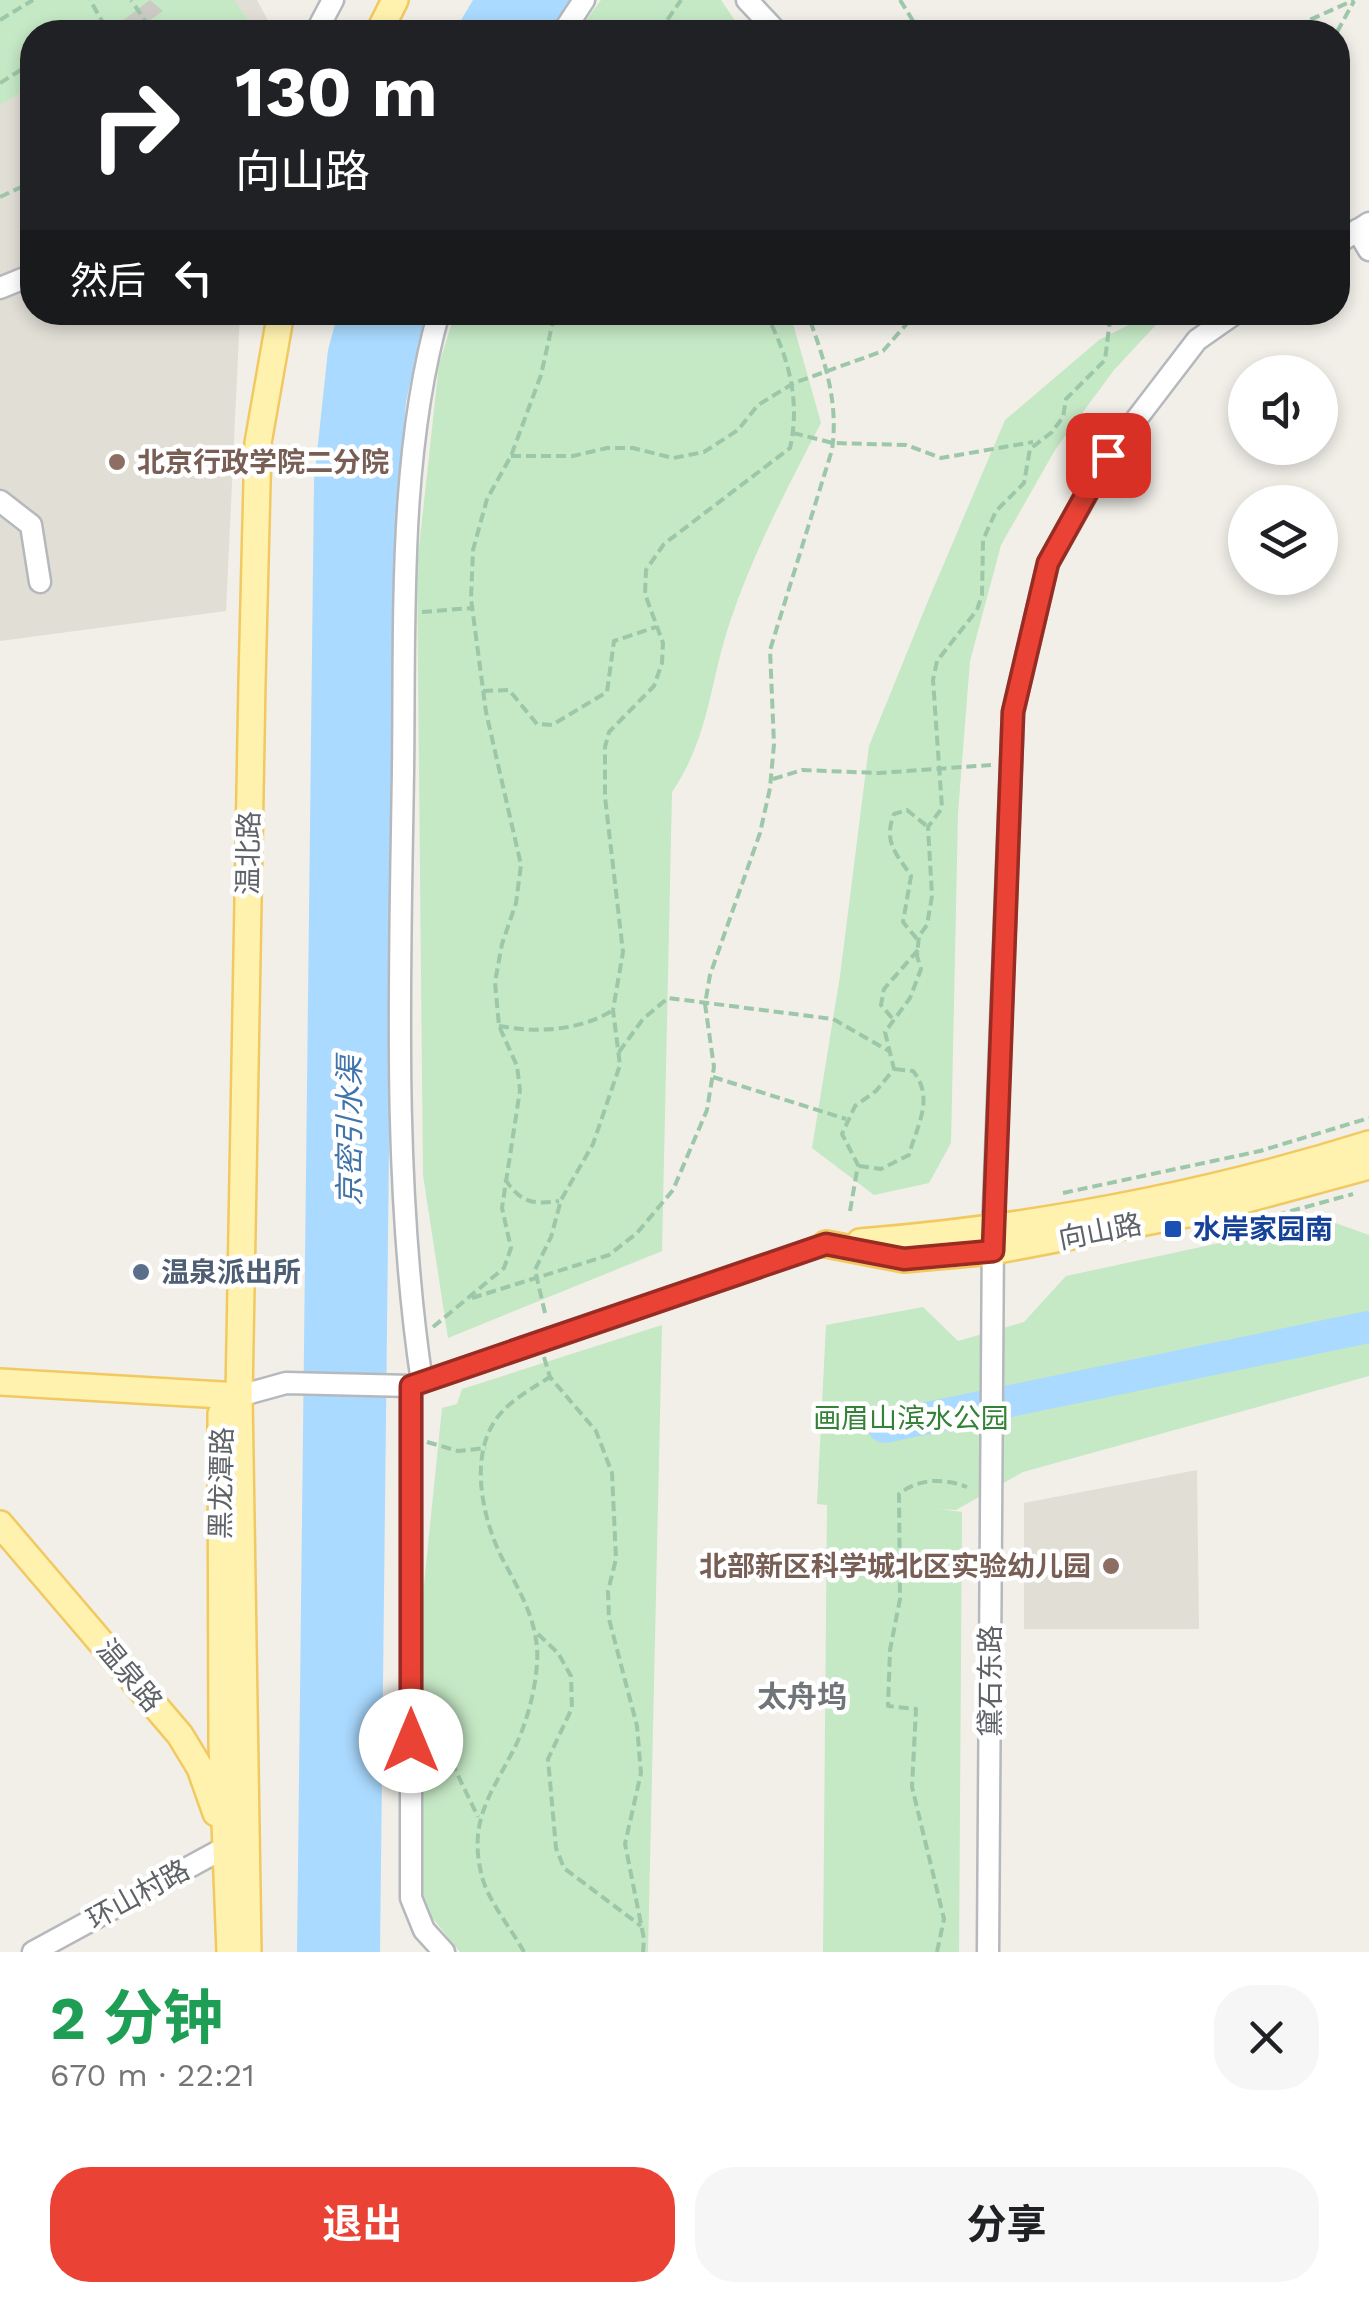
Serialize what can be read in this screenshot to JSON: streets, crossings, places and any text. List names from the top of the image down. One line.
{"streets":{"main road":["温北路","向山路","黑龙潭路","温泉路"],"street":["黛石东路","环山村路"]},"crossings":[["温北路","黑龙潭路"],["向山路","黛石东路"],["黑龙潭路","温泉路"],["黑龙潭路","环山村路"],["温泉路","环山村路"]],"districts":["太舟坞"],"water":["京密引水渠"],"parks":["画眉山滨水公园"],"places":{"other":["北京行政学院二分院","温泉派出所","北部新区科学城北区实验幼儿园"],"transit":["水岸家园南"]},"page":{"turn":["130 m","向山路"],"then":"然后","heading":["2 分钟","670 m · 22:21"],"buttons":["退出","分享"]}}
